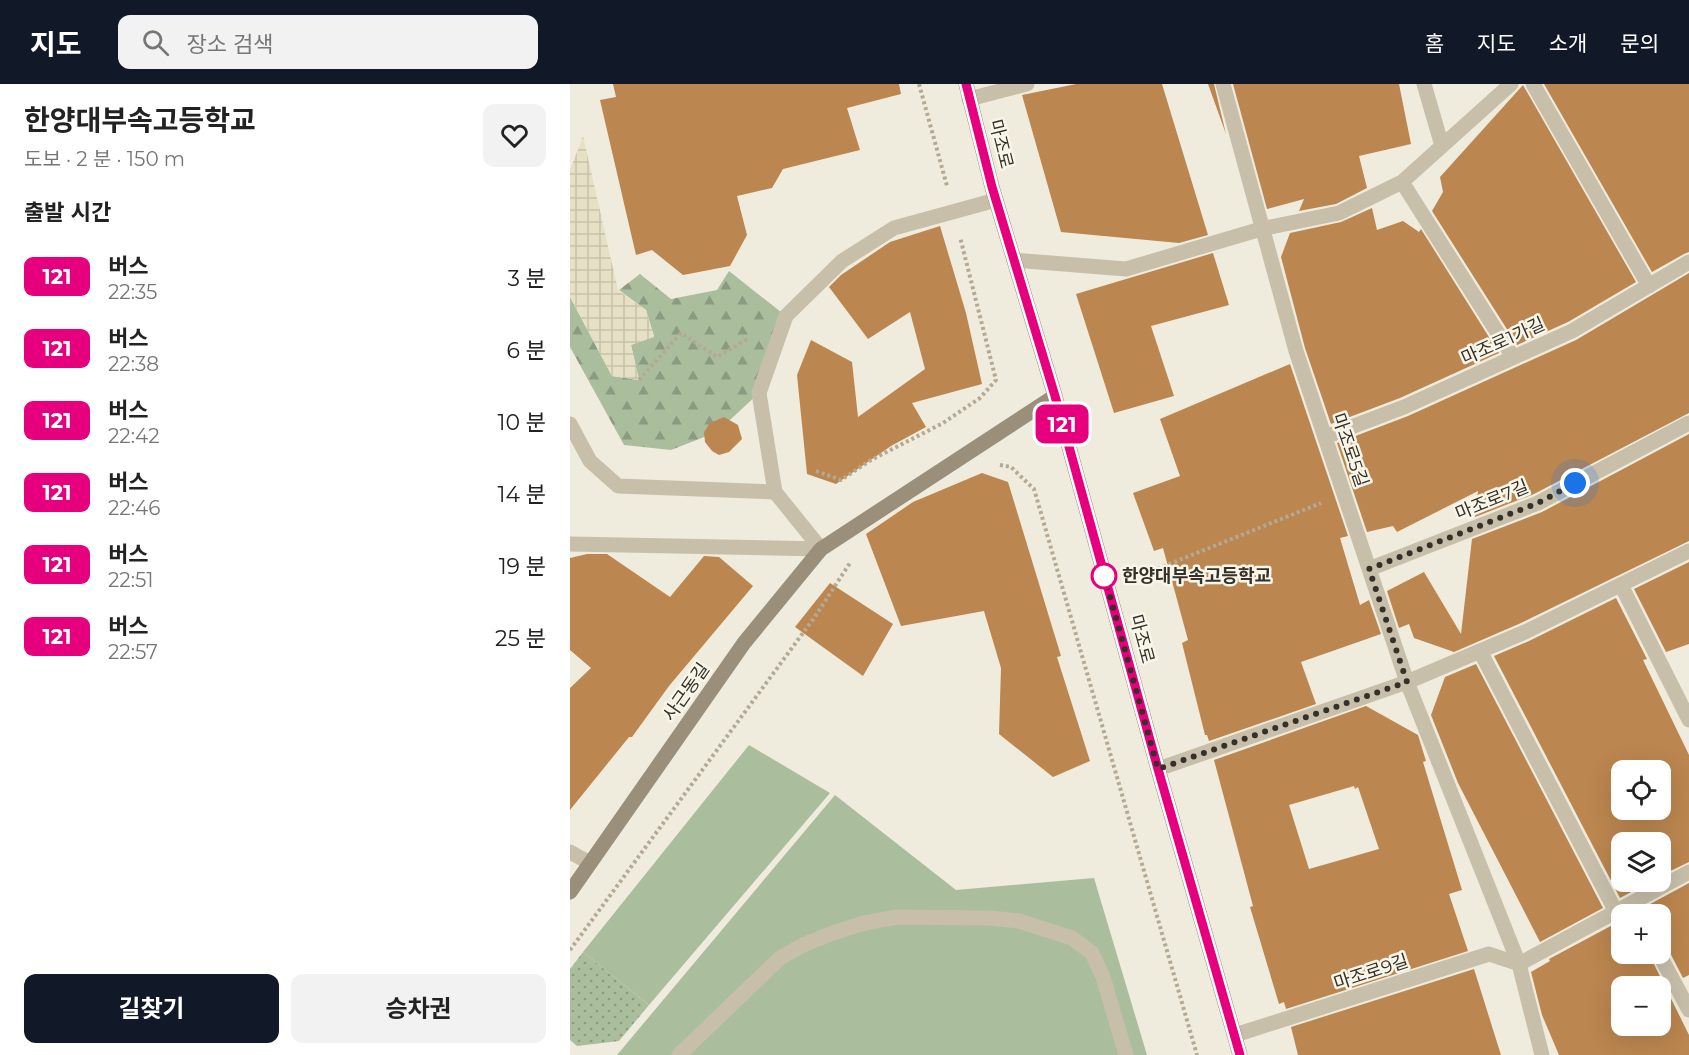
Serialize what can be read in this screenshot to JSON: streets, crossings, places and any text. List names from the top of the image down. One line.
{"streets":{"main road":["마조로","사근동길"],"street":["마조로1가길","마조로5길","마조로7길","마조로9길"]},"crossings":[["마조로","사근동길"],["마조로","마조로9길"],["마조로1가길","마조로5길"],["마조로5길","마조로7길"]],"places":["한양대부속고등학교"],"lines":["bus line 121"],"page":{"header":"지도","search":"장소 검색","nav":["홈","지도","소개","문의"],"heading":[["한양대부속고등학교","도보 · 2 분 · 150 m"],"출발 시간"],"on_map":"121","list":[{"mark":"121","name":"버스","note":"22:35","value":"3 분"},{"mark":"121","name":"버스","note":"22:38","value":"6 분"},{"mark":"121","name":"버스","note":"22:42","value":"10 분"},{"mark":"121","name":"버스","note":"22:46","value":"14 분"},{"mark":"121","name":"버스","note":"22:51","value":"19 분"},{"mark":"121","name":"버스","note":"22:57","value":"25 분"}],"map_buttons":["+","−"],"buttons":["길찾기","승차권"]}}
